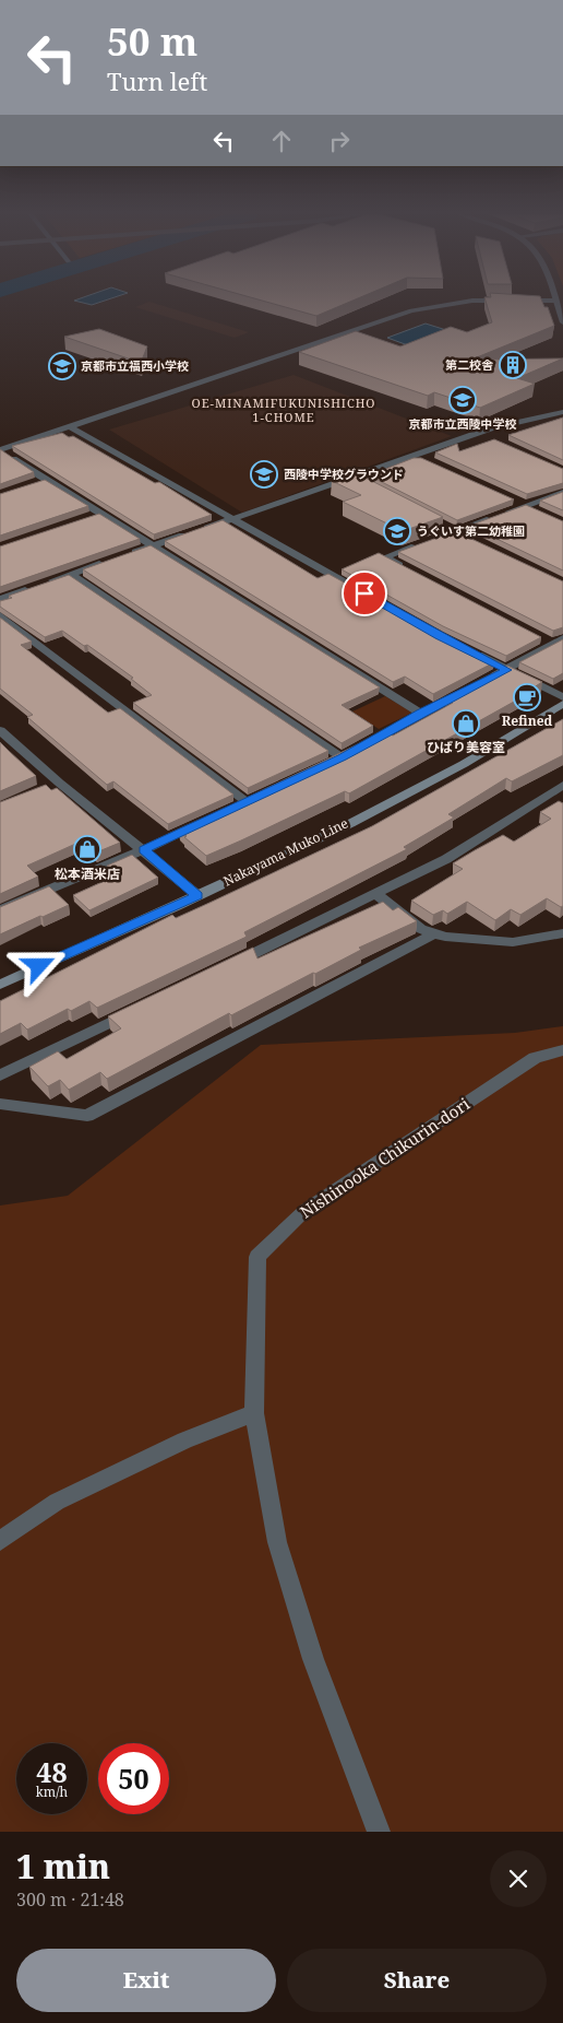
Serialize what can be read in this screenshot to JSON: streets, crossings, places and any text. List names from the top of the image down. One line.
{"streets":{"main road":["Nakayama Muko Line"],"street":["Nishinooka Chikurin-dori"]},"districts":["OE-MINAMIFUKUNISHICHO 1-CHOME"],"places":{"building":["第二校舎"],"school or university":["京都市立福西小学校","京都市立西陵中学校","西陵中学校グラウンド","うぐいす第二幼稚園"],"cafe":["Refined"],"shop":["ひばり美容室","松本酒米店"]},"page":{"turn":["50 m","Turn left"],"speed":"48 km/h","limit":"50","heading":["1 min","300 m · 21:48"],"buttons":["Exit","Share"]}}
